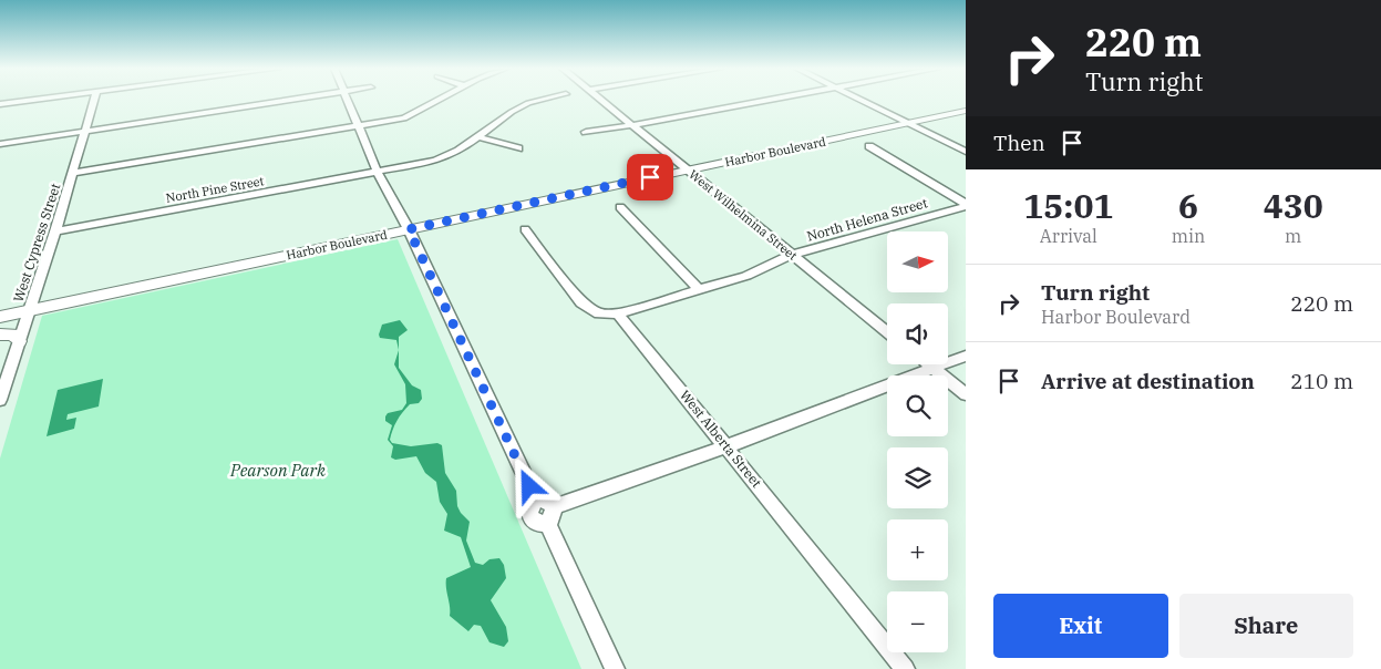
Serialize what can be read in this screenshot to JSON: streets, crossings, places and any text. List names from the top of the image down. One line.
{"streets":{"main road":["Harbor Boulevard"],"street":["North Pine Street","West Wilhelmina Street","North Helena Street","West Cypress Street","West Alberta Street"]},"crossings":[["Harbor Boulevard","West Wilhelmina Street"],["Harbor Boulevard","West Cypress Street"],["North Pine Street","West Cypress Street"],["West Wilhelmina Street","North Helena Street"],["North Helena Street","West Alberta Street"]],"parks":["Pearson Park"],"north":"right","page":{"turn":["220 m","Turn right"],"then":"Then","eta":["15:01","Arrival","6","min","430","m"],"map_buttons":["+","−"],"list":[{"name":"Turn right","note":"Harbor Boulevard","value":"220 m"},{"name":"Arrive at destination","value":"210 m"}],"buttons":["Exit","Share"]}}
